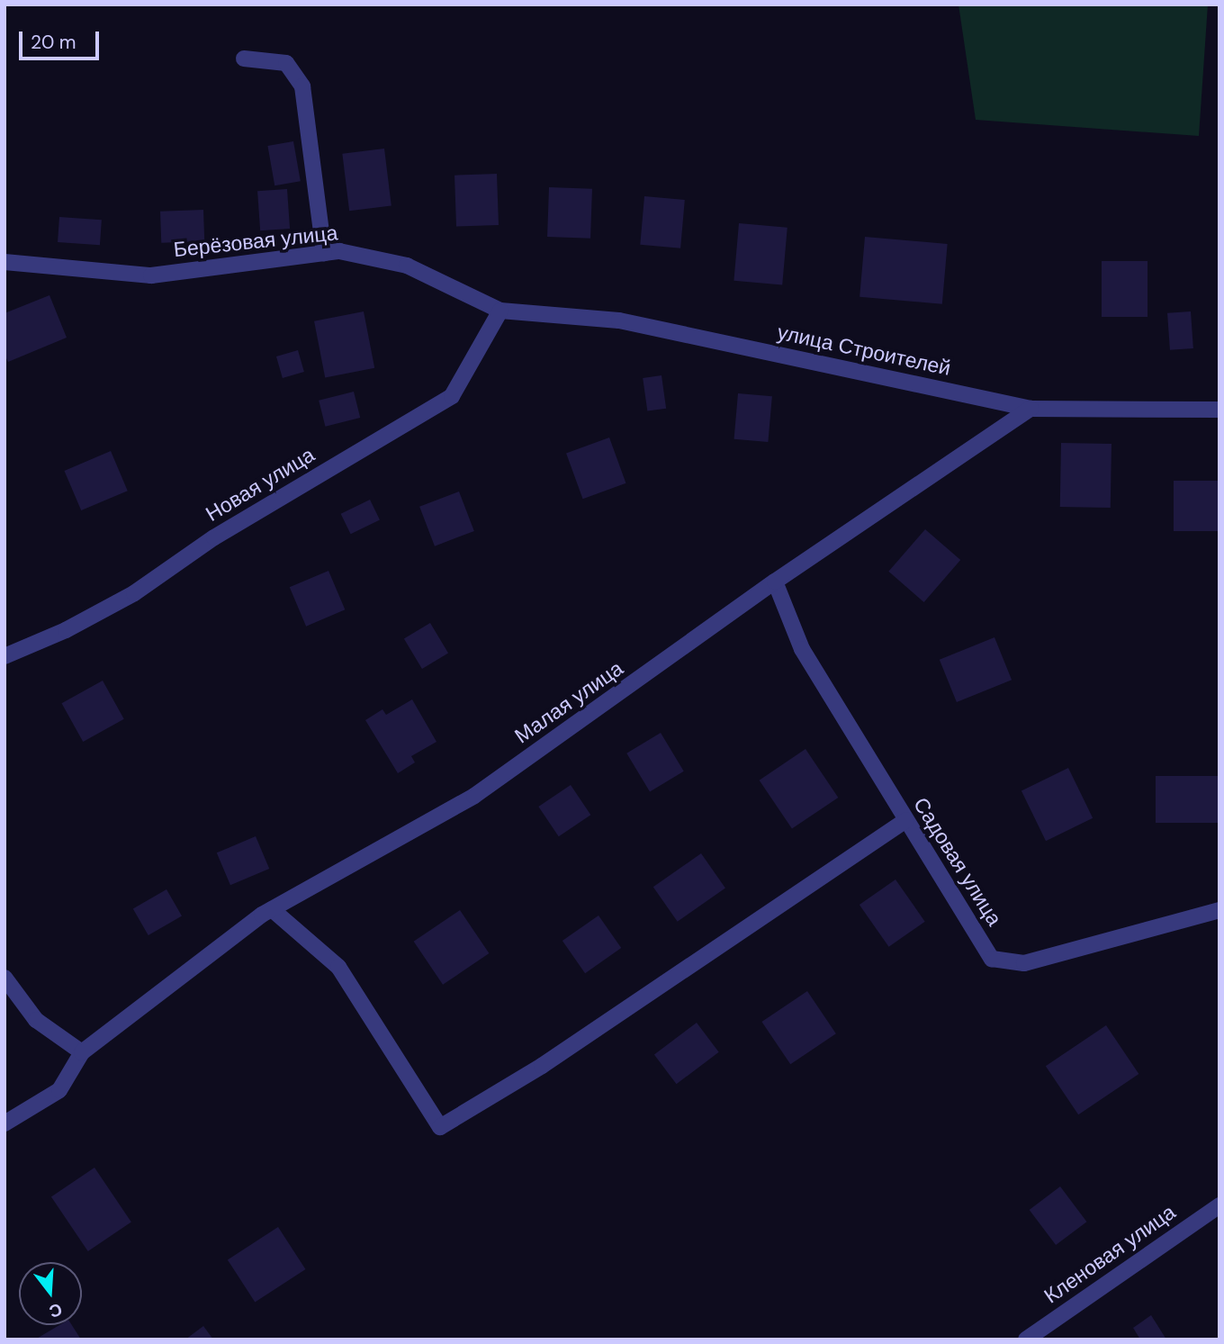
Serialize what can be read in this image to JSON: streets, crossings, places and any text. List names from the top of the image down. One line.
{"streets":{"street":["Берёзовая улица","улица Строителей","Новая улица","Малая улица","Садовая улица","Кленовая улица"]},"crossings":[["Берёзовая улица","улица Строителей"],["Берёзовая улица","Новая улица"],["улица Строителей","Новая улица"],["улица Строителей","Малая улица"],["Малая улица","Садовая улица"]],"scale_bar":"20 m","north":"bottom"}
